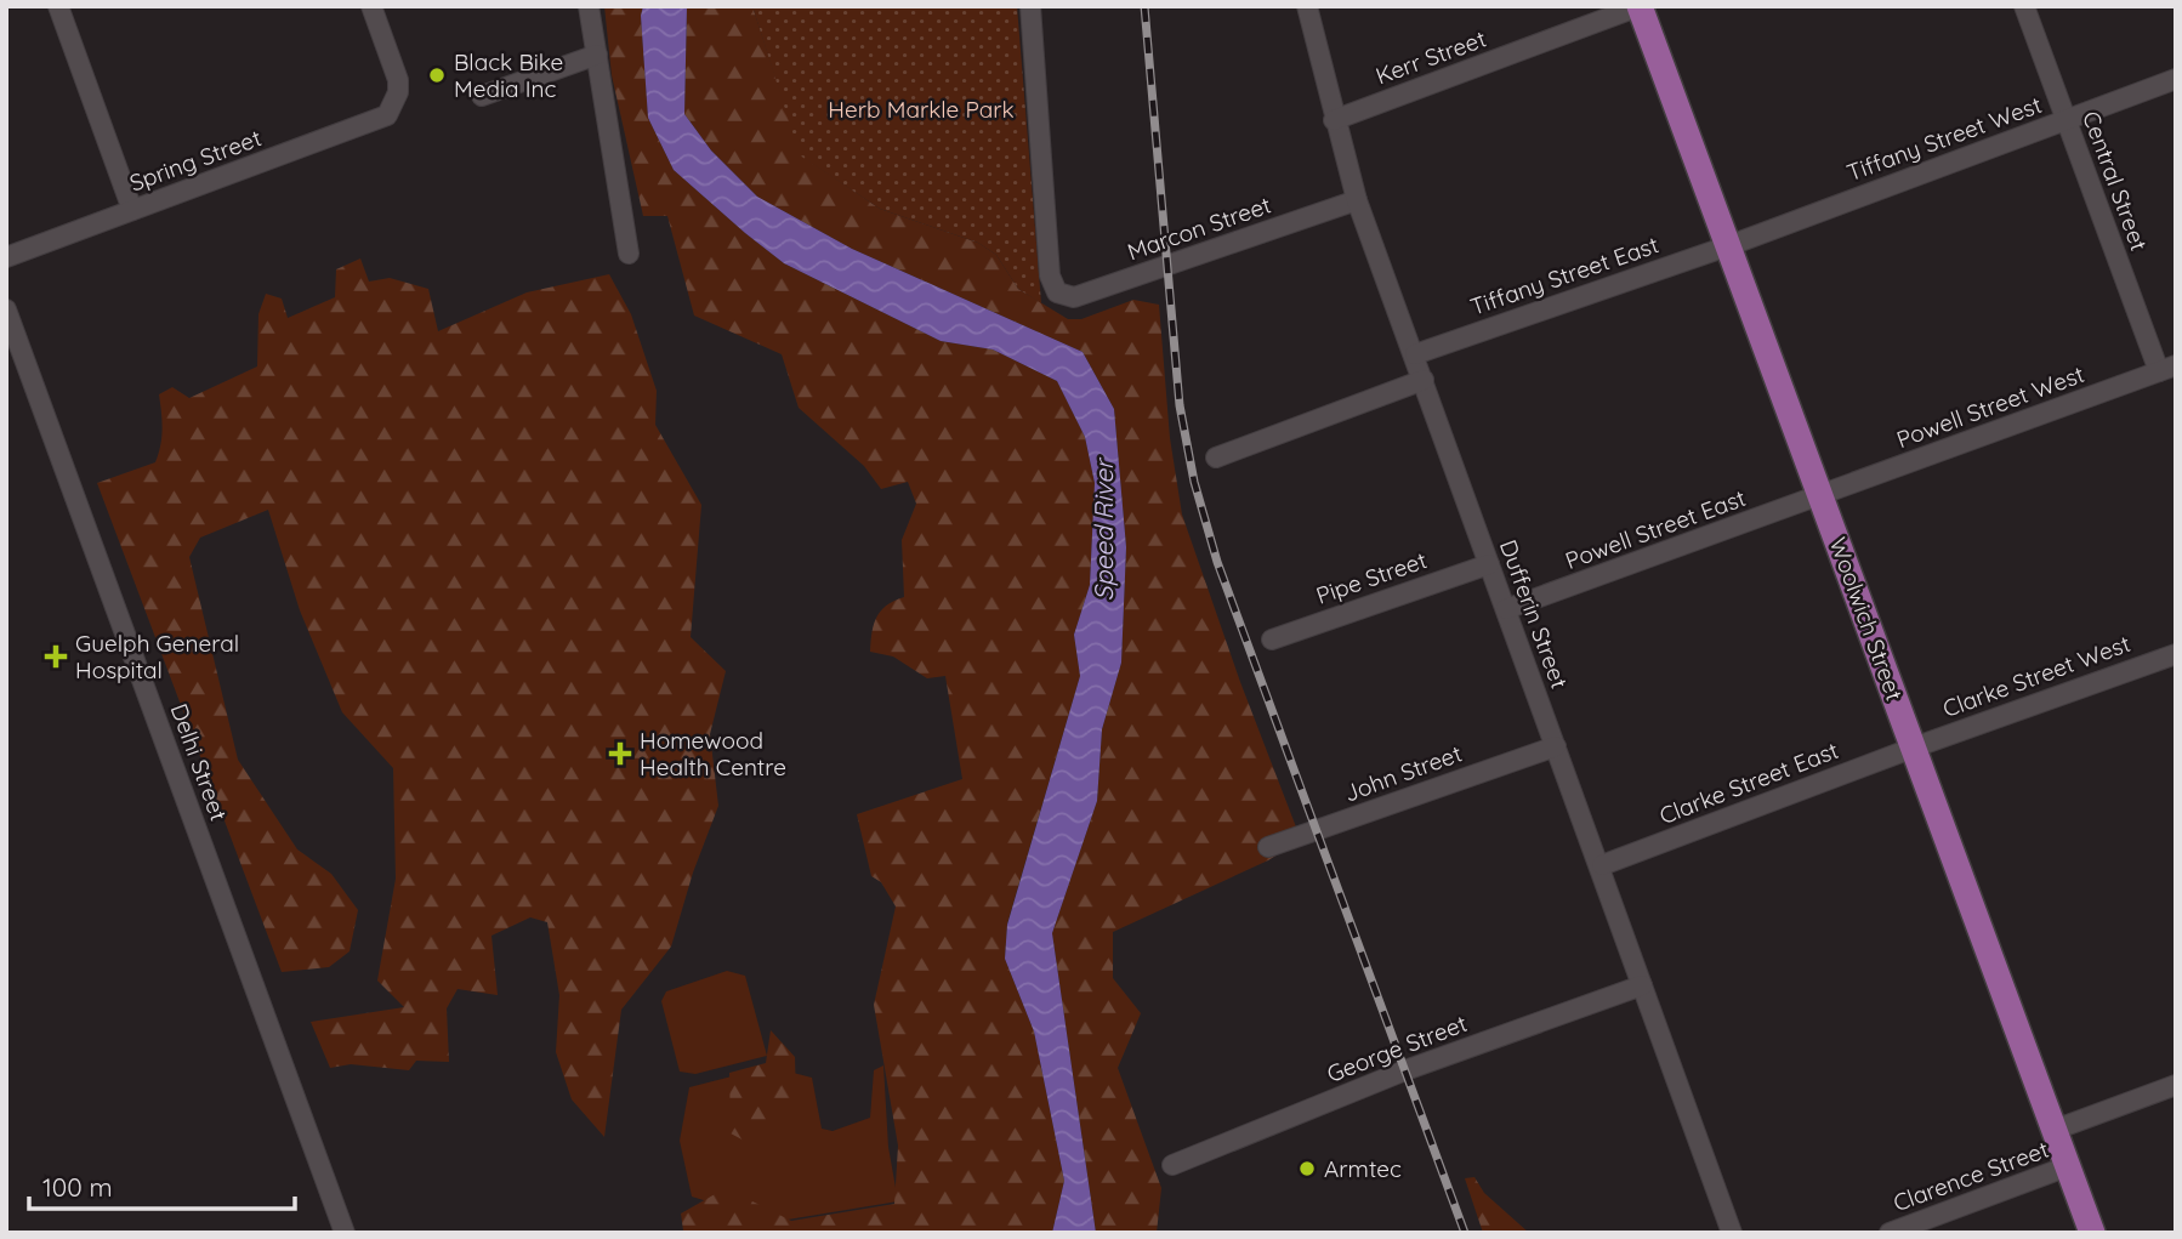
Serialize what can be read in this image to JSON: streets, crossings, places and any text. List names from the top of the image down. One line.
{"streets":{"main road":["Woolwich Street"],"street":["Kerr Street","Tiffany Street West","Spring Street","Central Street","Marcon Street","Tiffany Street East","Powell Street West","Powell Street East","Pipe Street","Dufferin Street","Clarke Street West","Delhi Street","John Street","Clarke Street East","George Street","Clarence Street"]},"crossings":[["Kerr Street","Dufferin Street"],["Kerr Street","Woolwich Street"],["Tiffany Street West","Central Street"],["Tiffany Street West","Tiffany Street East"],["Tiffany Street West","Woolwich Street"],["Central Street","Powell Street West"],["Marcon Street","Dufferin Street"],["Tiffany Street East","Dufferin Street"],["Tiffany Street East","Woolwich Street"],["Powell Street West","Powell Street East"],["Powell Street West","Woolwich Street"],["Powell Street East","Dufferin Street"],["Powell Street East","Woolwich Street"],["Pipe Street","Dufferin Street"],["Dufferin Street","John Street"],["Dufferin Street","Clarke Street East"],["Dufferin Street","George Street"],["Woolwich Street","Clarke Street West"],["Woolwich Street","Clarke Street East"],["Woolwich Street","Clarence Street"],["Clarke Street West","Clarke Street East"]],"water":["Speed River"],"parks":["Herb Markle Park"],"places":{"other":["Black Bike Media Inc","Armtec"],"health":["Guelph General Hospital","Homewood Health Centre"]},"scale_bar":"100 m"}
